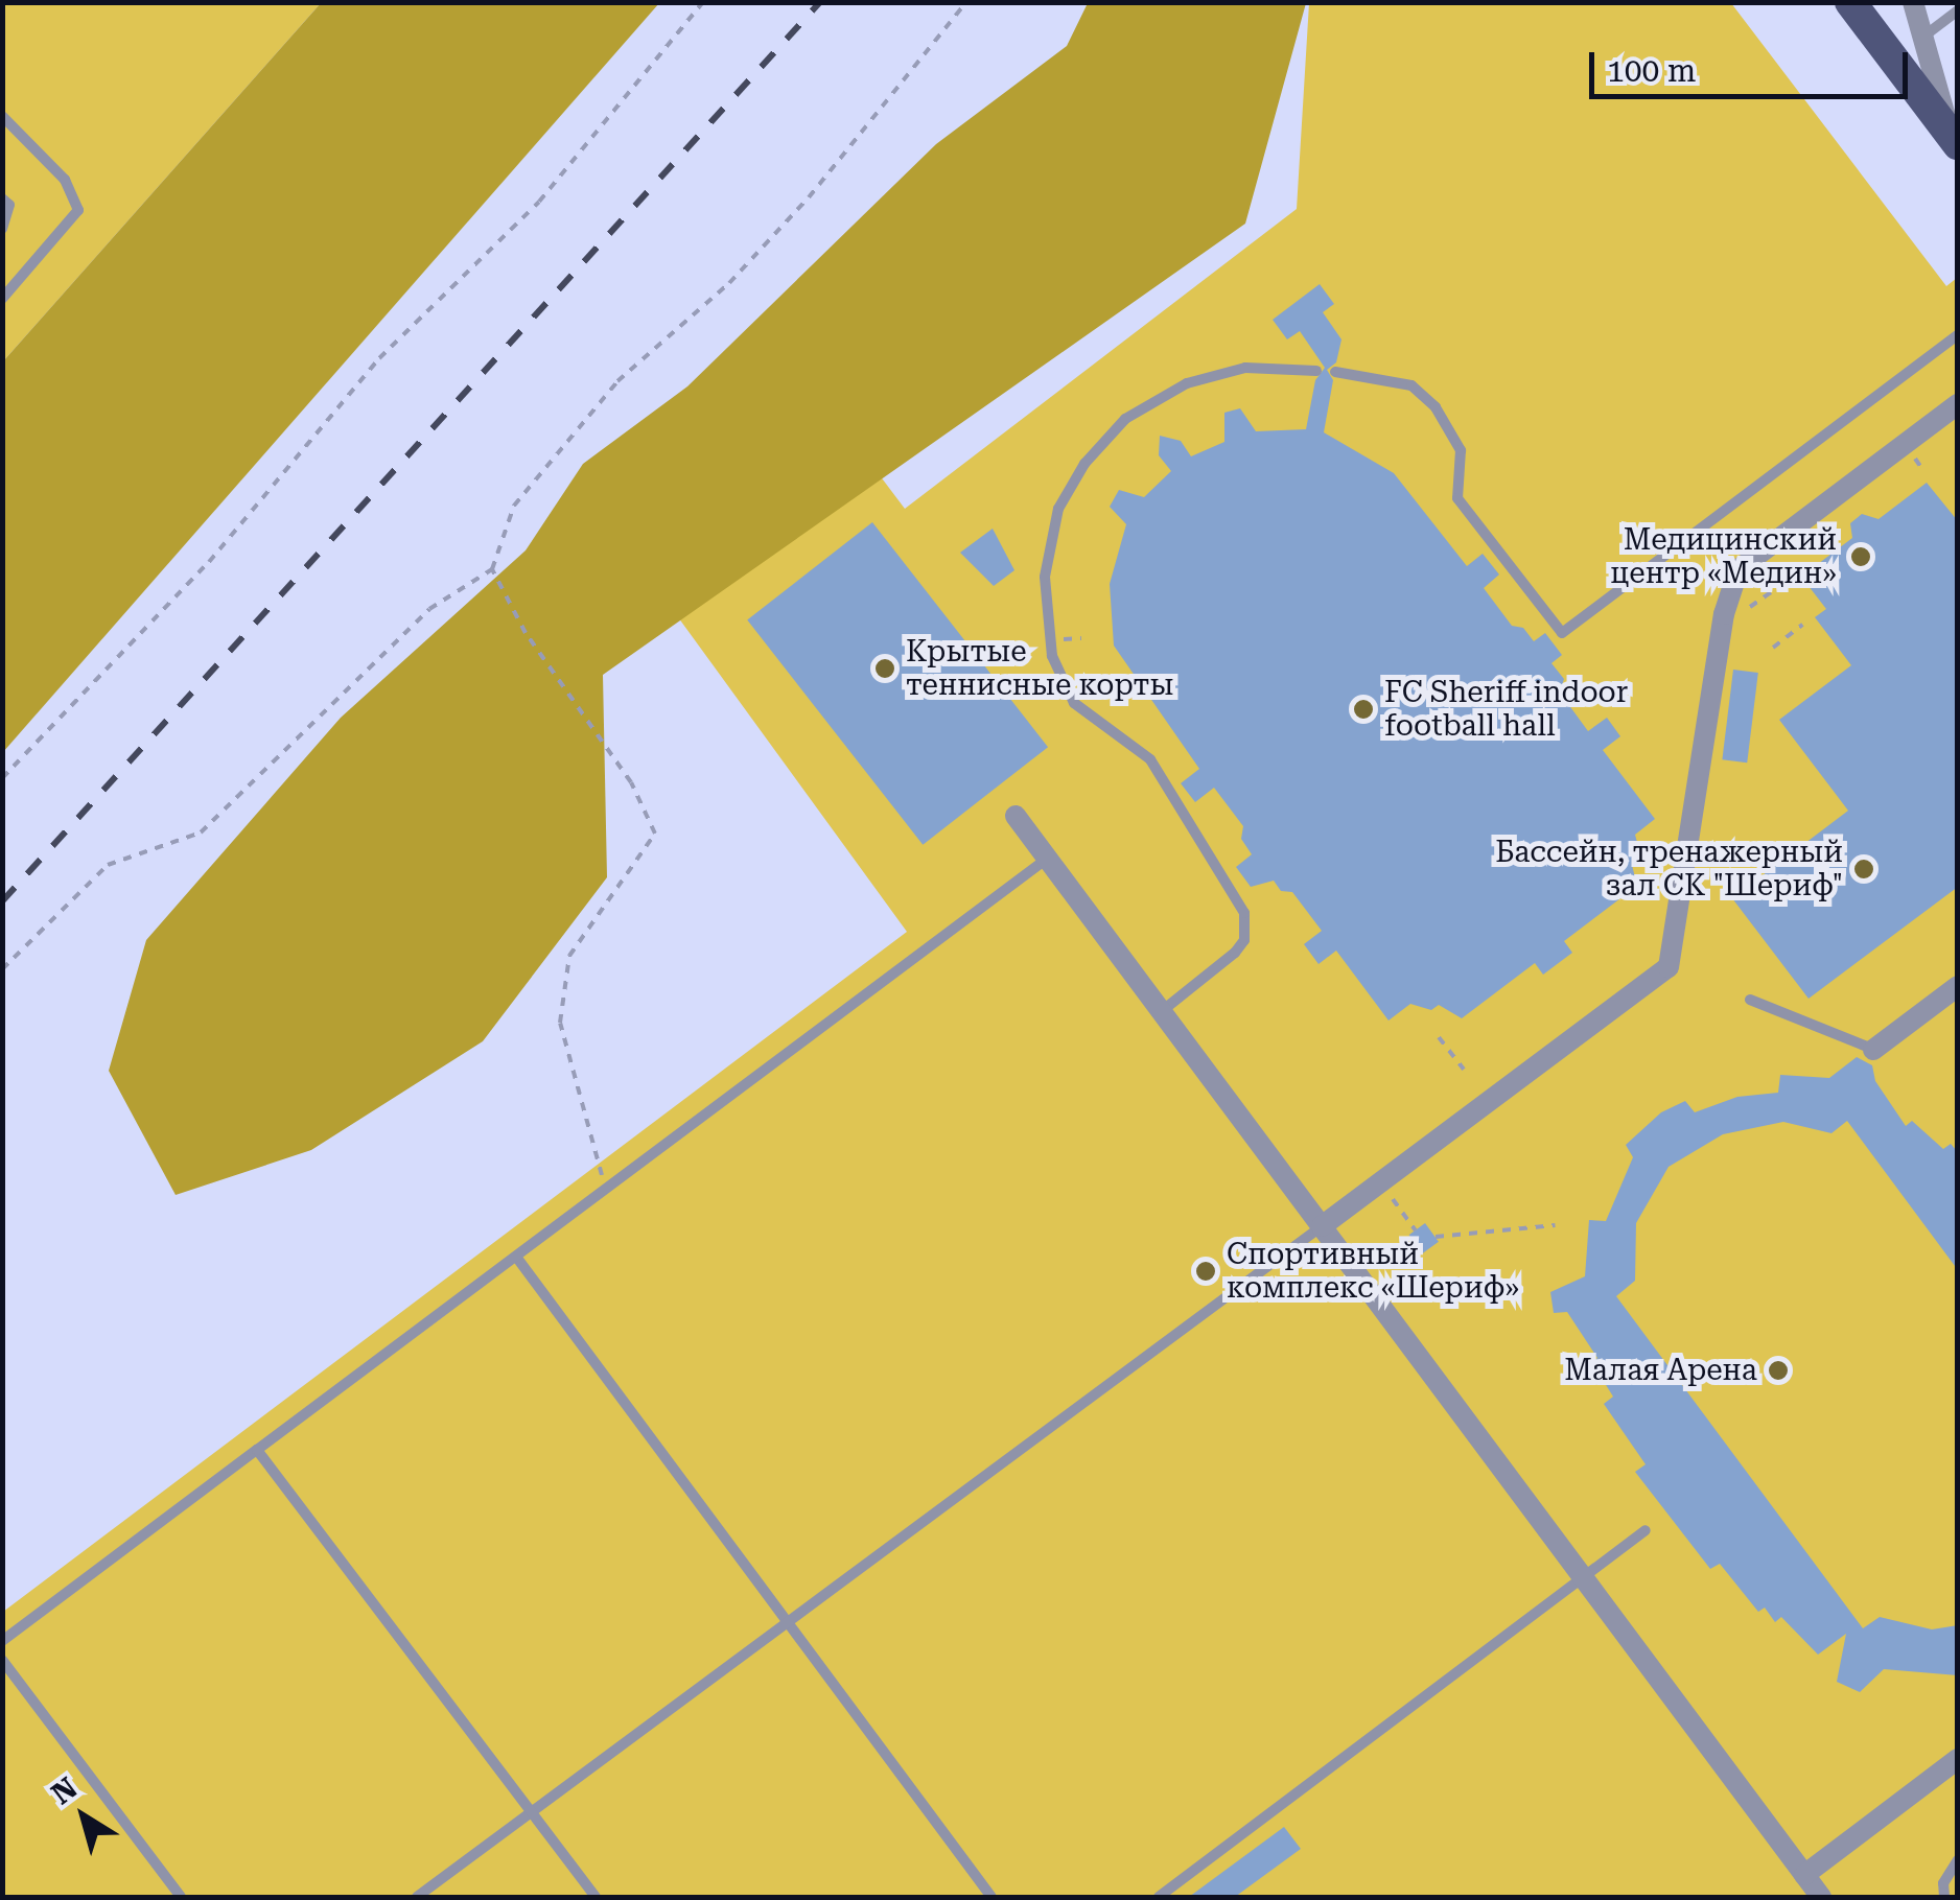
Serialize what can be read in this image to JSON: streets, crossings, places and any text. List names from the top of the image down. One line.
{"places":["Медицинский центр «Медин»","Крытые теннисные корты","FC Sheriff indoor football hall","Бассейн, тренажерный зал СК \"Шериф\"","Спортивный комплекс «Шериф»","Малая Арена"],"scale_bar":"100 m","north":"top left"}
